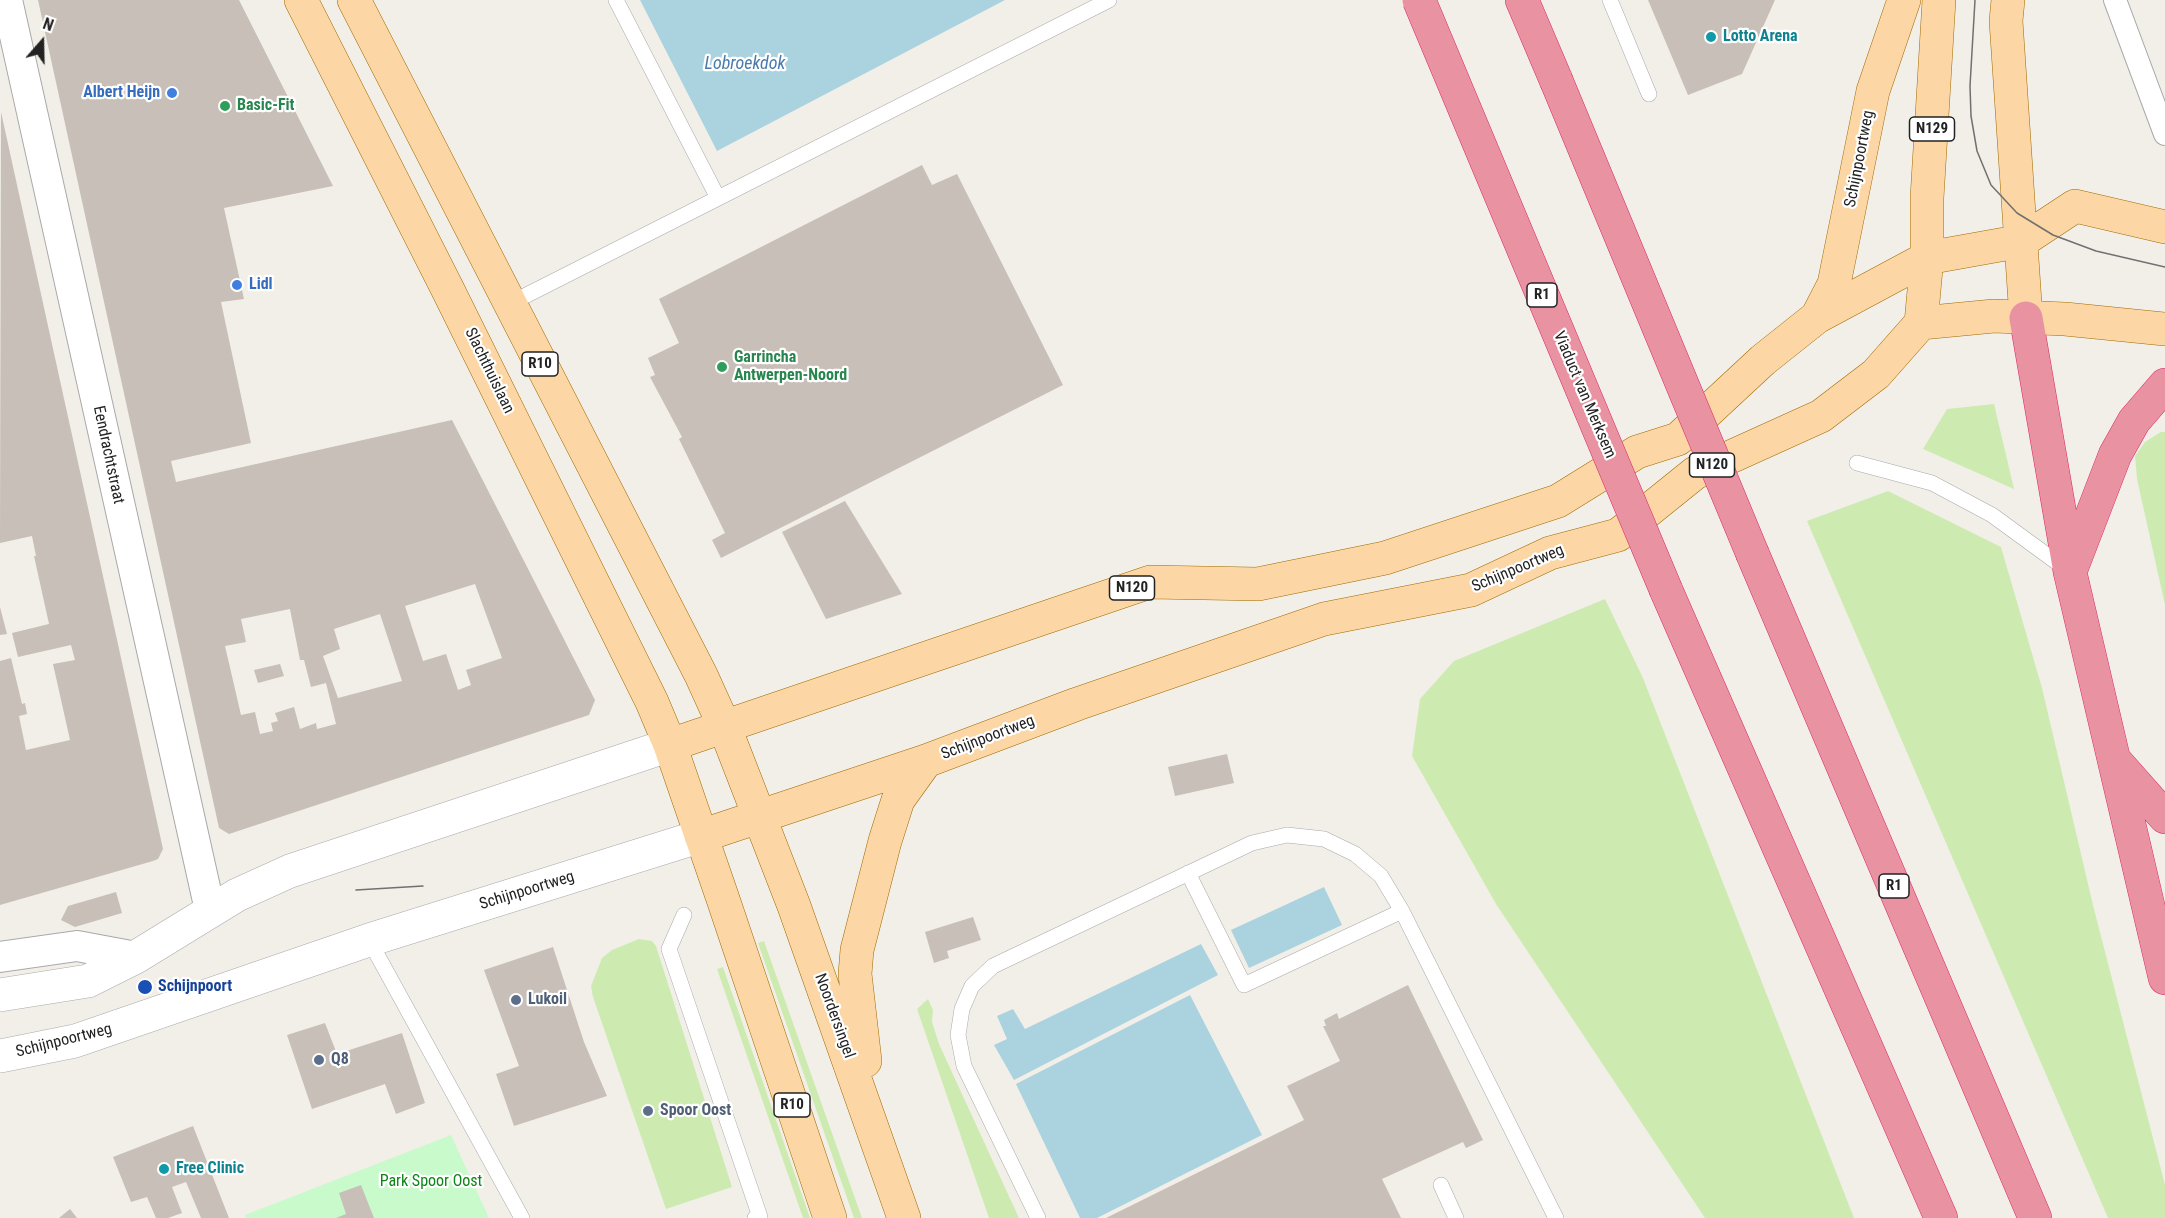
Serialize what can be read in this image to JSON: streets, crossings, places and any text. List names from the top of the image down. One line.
{"streets":{"highway":["R1","Viaduct van Merksem"],"main road":["N129","Schijnpoortweg","R10","Slachthuislaan","N120","Noordersingel"],"street":["Eendrachtstraat"]},"crossings":[["N129","Schijnpoortweg"],["Schijnpoortweg","R10"],["Schijnpoortweg","Slachthuislaan"],["Schijnpoortweg","Eendrachtstraat"],["Schijnpoortweg","N120"],["Schijnpoortweg","Noordersingel"],["R10","Slachthuislaan"],["R10","Noordersingel"]],"water":["Lobroekdok"],"parks":["Park Spoor Oost"],"places":["Lotto Arena","Albert Heijn","Basic-Fit","Lidl","Garrincha Antwerpen-Noord","Schijnpoort","Lukoil","Q8","Spoor Oost","Free Clinic"],"north":"top"}
